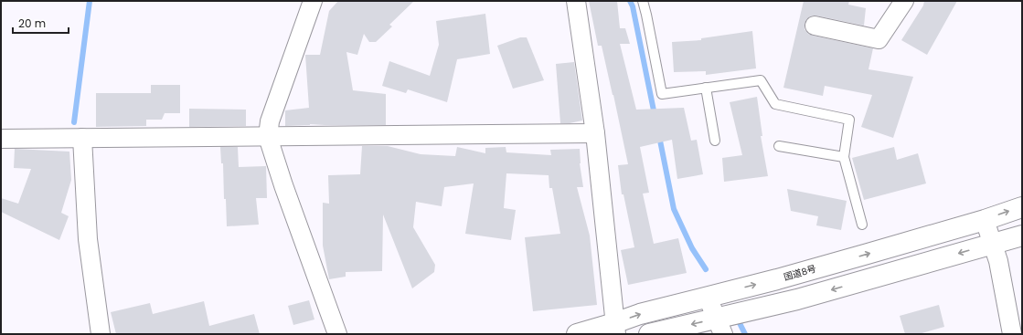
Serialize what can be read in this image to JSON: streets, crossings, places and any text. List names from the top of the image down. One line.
{"streets":{"highway":["国道8号"]},"scale_bar":"20 m"}
